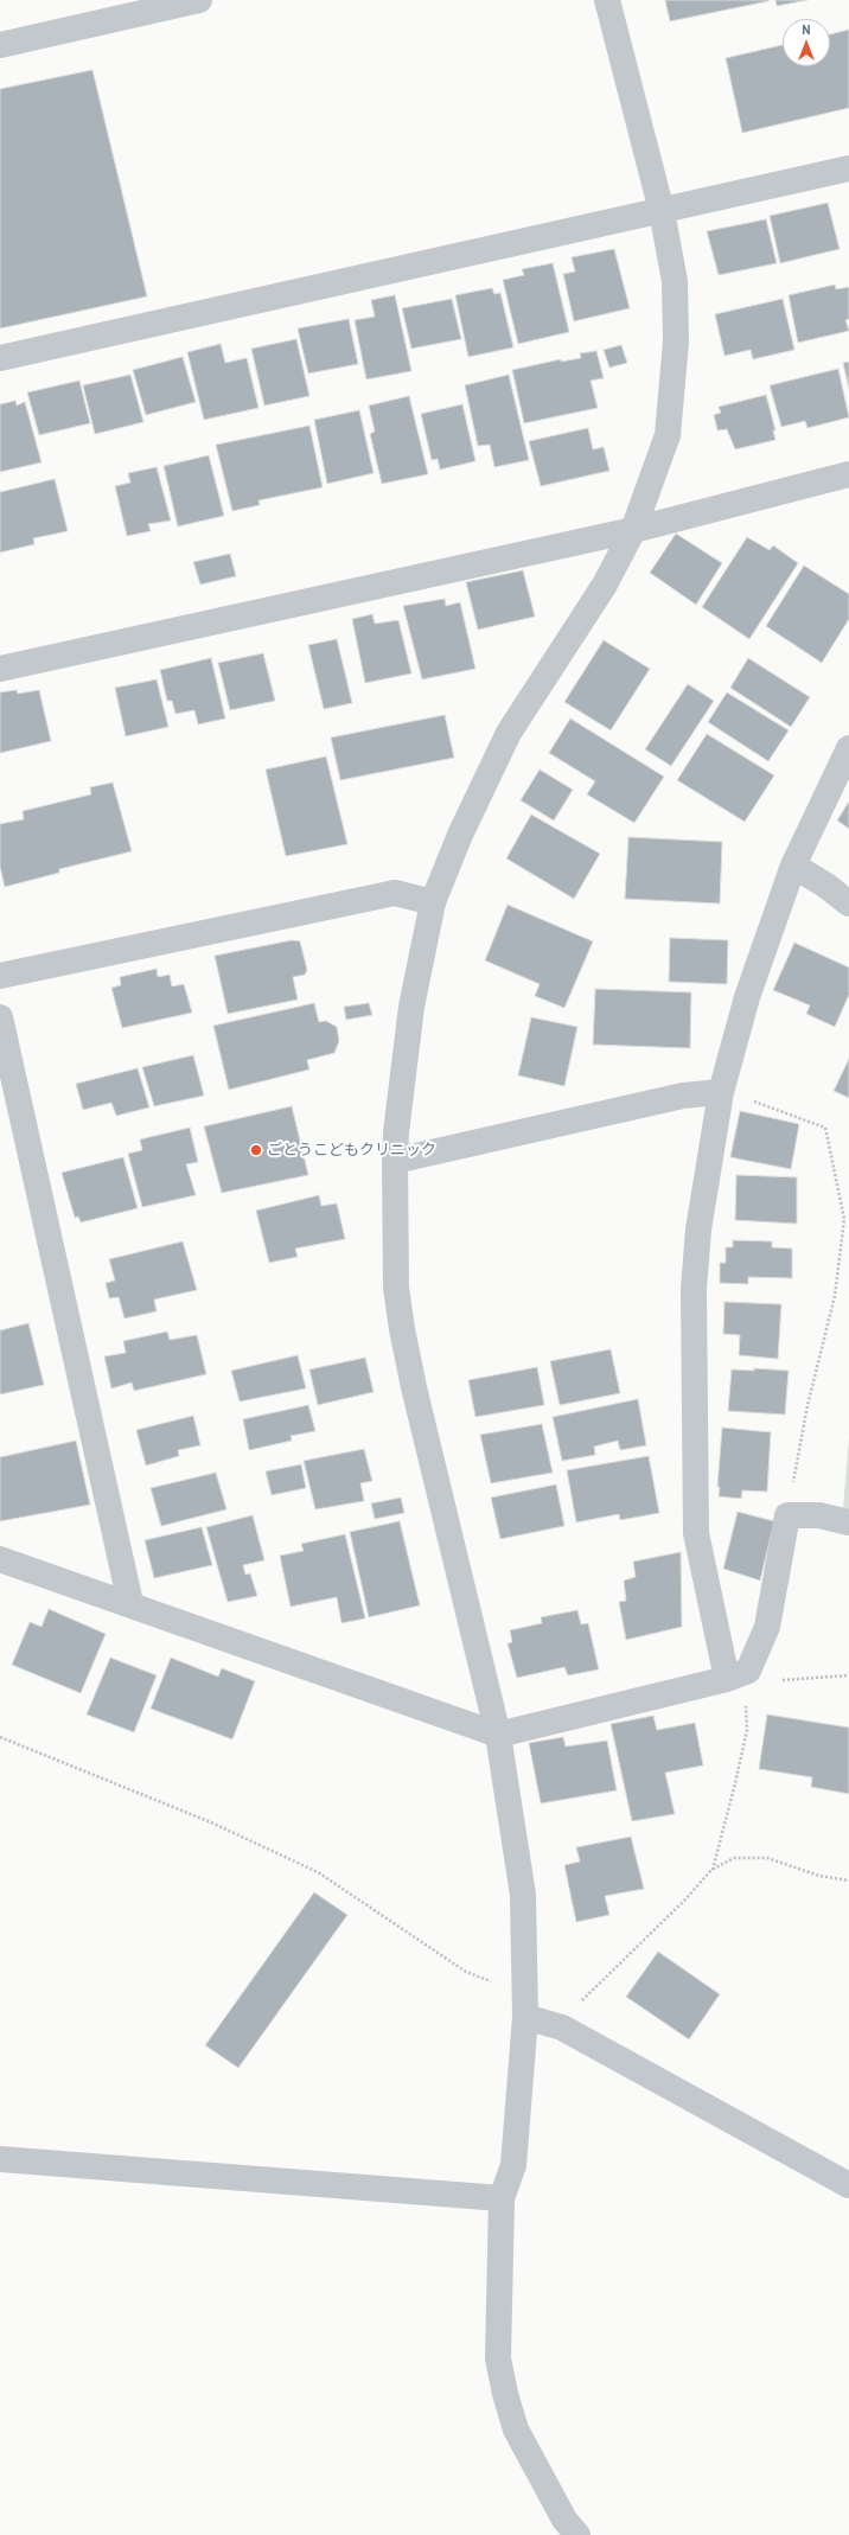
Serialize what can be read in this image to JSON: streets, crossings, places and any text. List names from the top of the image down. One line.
{"places":["ごとうこどもクリニック"],"north":"top"}
